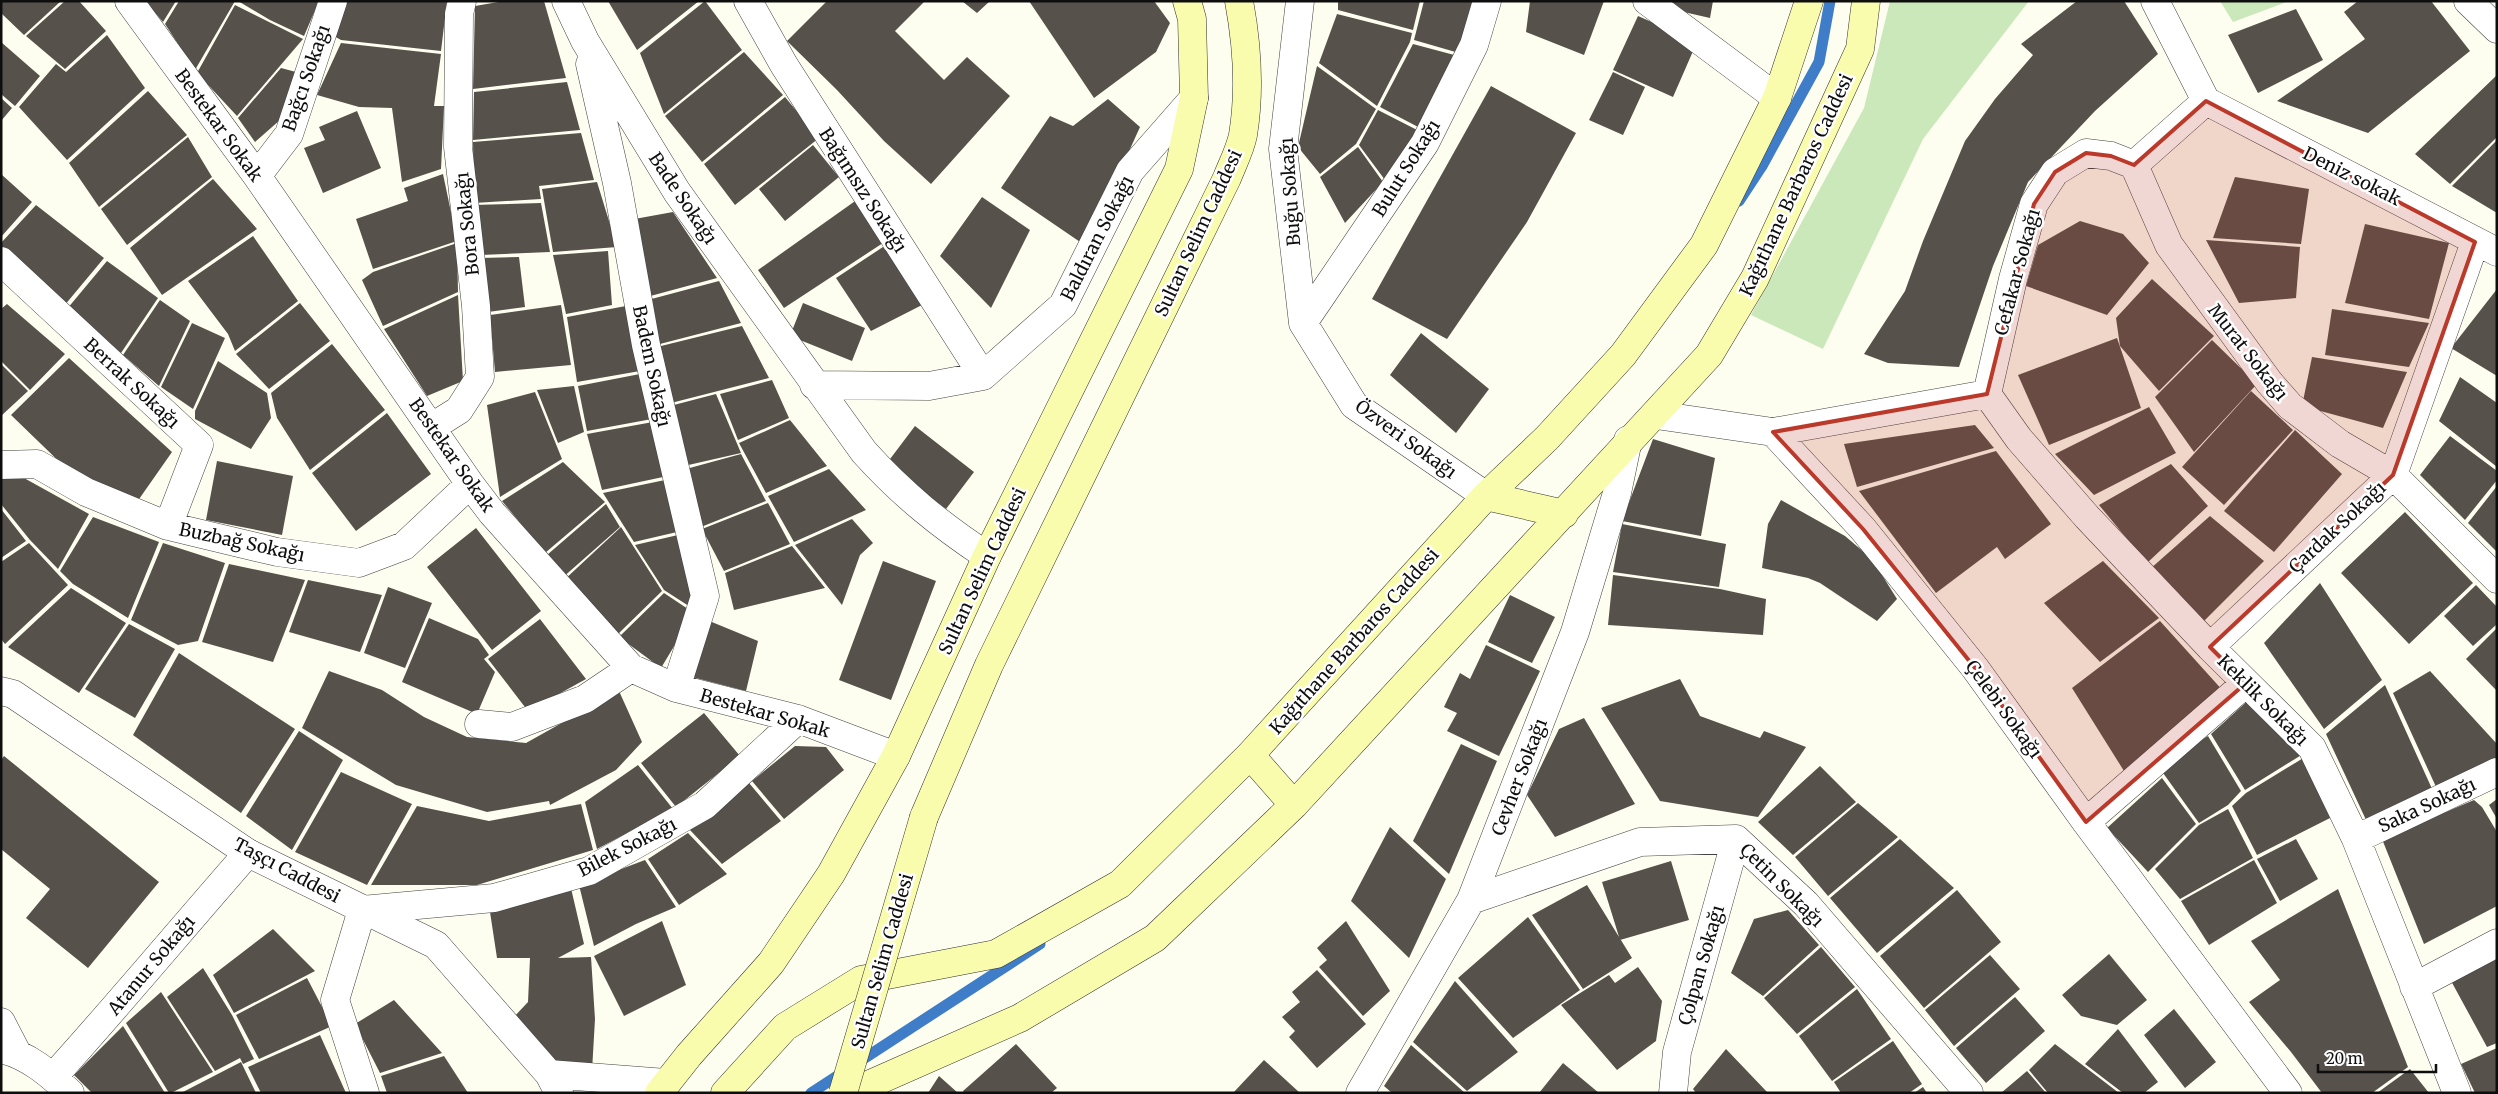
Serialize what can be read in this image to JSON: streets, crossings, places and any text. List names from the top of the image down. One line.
{"streets":{"main road":["Kağıthane Barbaros Caddesi","Sultan Selim Caddesi"],"street":["Bağcı Sokağı","Bestekar Sokak","Bulut Sokağı","Deniz sokak","Bağımsız Sokağı","Buğu Sokağı","Bade Sokağı","Bora Sokağı","Baldıran Sokağı","Cefakar Sokağı","Murat Sokağı","Badem Sokağı","Berrak Sokağı","Özveri Sokağı","Çardak Sokağı","Buzbağ Sokağı","Keklik Sokağı","Çelebi Sokağı","Cevher Sokağı","Saka Sokağı","Bilek Sokağı","Taşçı Caddesi","Çetin Sokağı","Atanur Sokağı","Çolpan Sokağı"]},"crossings":[["Bağcı Sokağı","Bestekar Sokak"],["Bestekar Sokak","Bora Sokağı"],["Bestekar Sokak","Sultan Selim Caddesi"],["Bestekar Sokak","Badem Sokağı"],["Bestekar Sokak","Buzbağ Sokağı"],["Bestekar Sokak","Bilek Sokağı"],["Bulut Sokağı","Buğu Sokağı"],["Bulut Sokağı","Özveri Sokağı"],["Deniz sokak","Çardak Sokağı"],["Kağıthane Barbaros Caddesi","Özveri Sokağı"],["Kağıthane Barbaros Caddesi","Cevher Sokağı"],["Bağımsız Sokağı","Baldıran Sokağı"],["Buğu Sokağı","Özveri Sokağı"],["Bade Sokağı","Sultan Selim Caddesi"],["Bade Sokağı","Badem Sokağı"],["Sultan Selim Caddesi","Baldıran Sokağı"],["Sultan Selim Caddesi","Taşçı Caddesi"],["Cefakar Sokağı","Murat Sokağı"],["Cefakar Sokağı","Keklik Sokağı"],["Murat Sokağı","Çardak Sokağı"],["Berrak Sokağı","Buzbağ Sokağı"],["Çardak Sokağı","Keklik Sokağı"],["Keklik Sokağı","Saka Sokağı"],["Cevher Sokağı","Çetin Sokağı"],["Bilek Sokağı","Taşçı Caddesi"],["Taşçı Caddesi","Atanur Sokağı"],["Çetin Sokağı","Çolpan Sokağı"]],"scale_bar":"20 m"}
